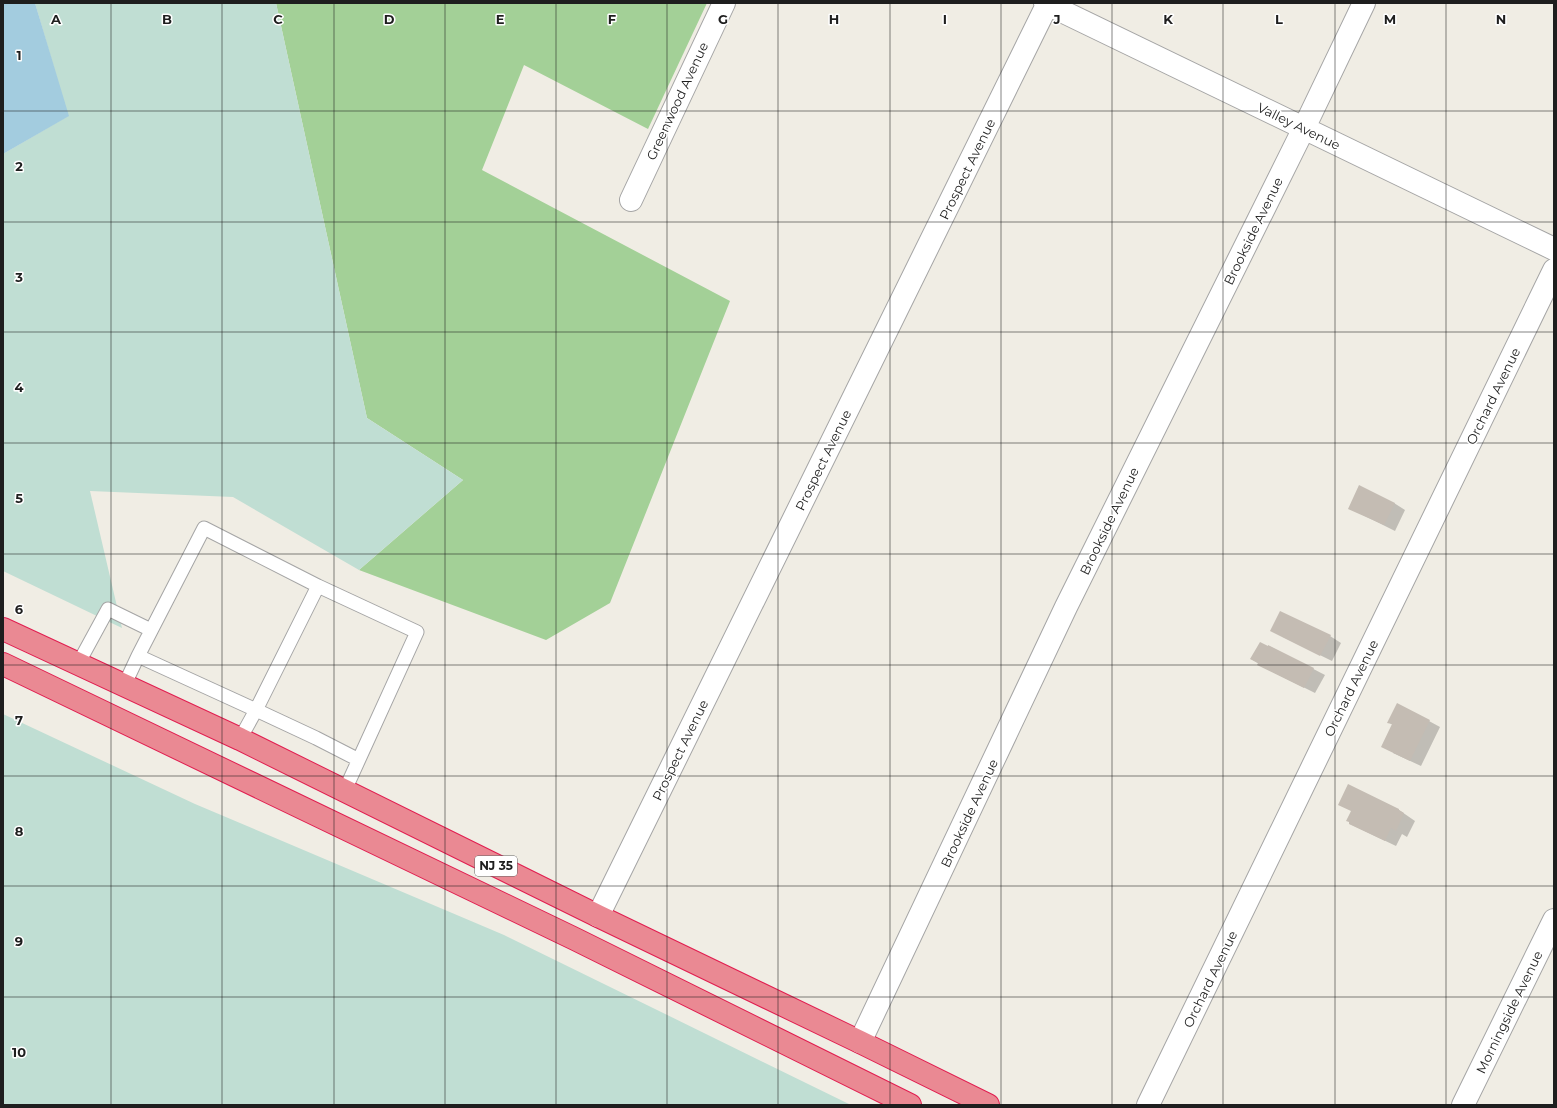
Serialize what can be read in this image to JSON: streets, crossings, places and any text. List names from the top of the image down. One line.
{"streets":{"highway":["NJ 35"],"street":["Greenwood Avenue","Valley Avenue","Prospect Avenue","Brookside Avenue","Orchard Avenue","Morningside Avenue"]},"crossings":[["Valley Avenue","Prospect Avenue"],["Valley Avenue","Brookside Avenue"],["Prospect Avenue","NJ 35"],["Brookside Avenue","NJ 35"]],"grid":{"columns":["A","B","C","D","E","F","G","H","I","J","K","L","M","N"],"rows":["1","2","3","4","5","6","7","8","9","10"]}}
